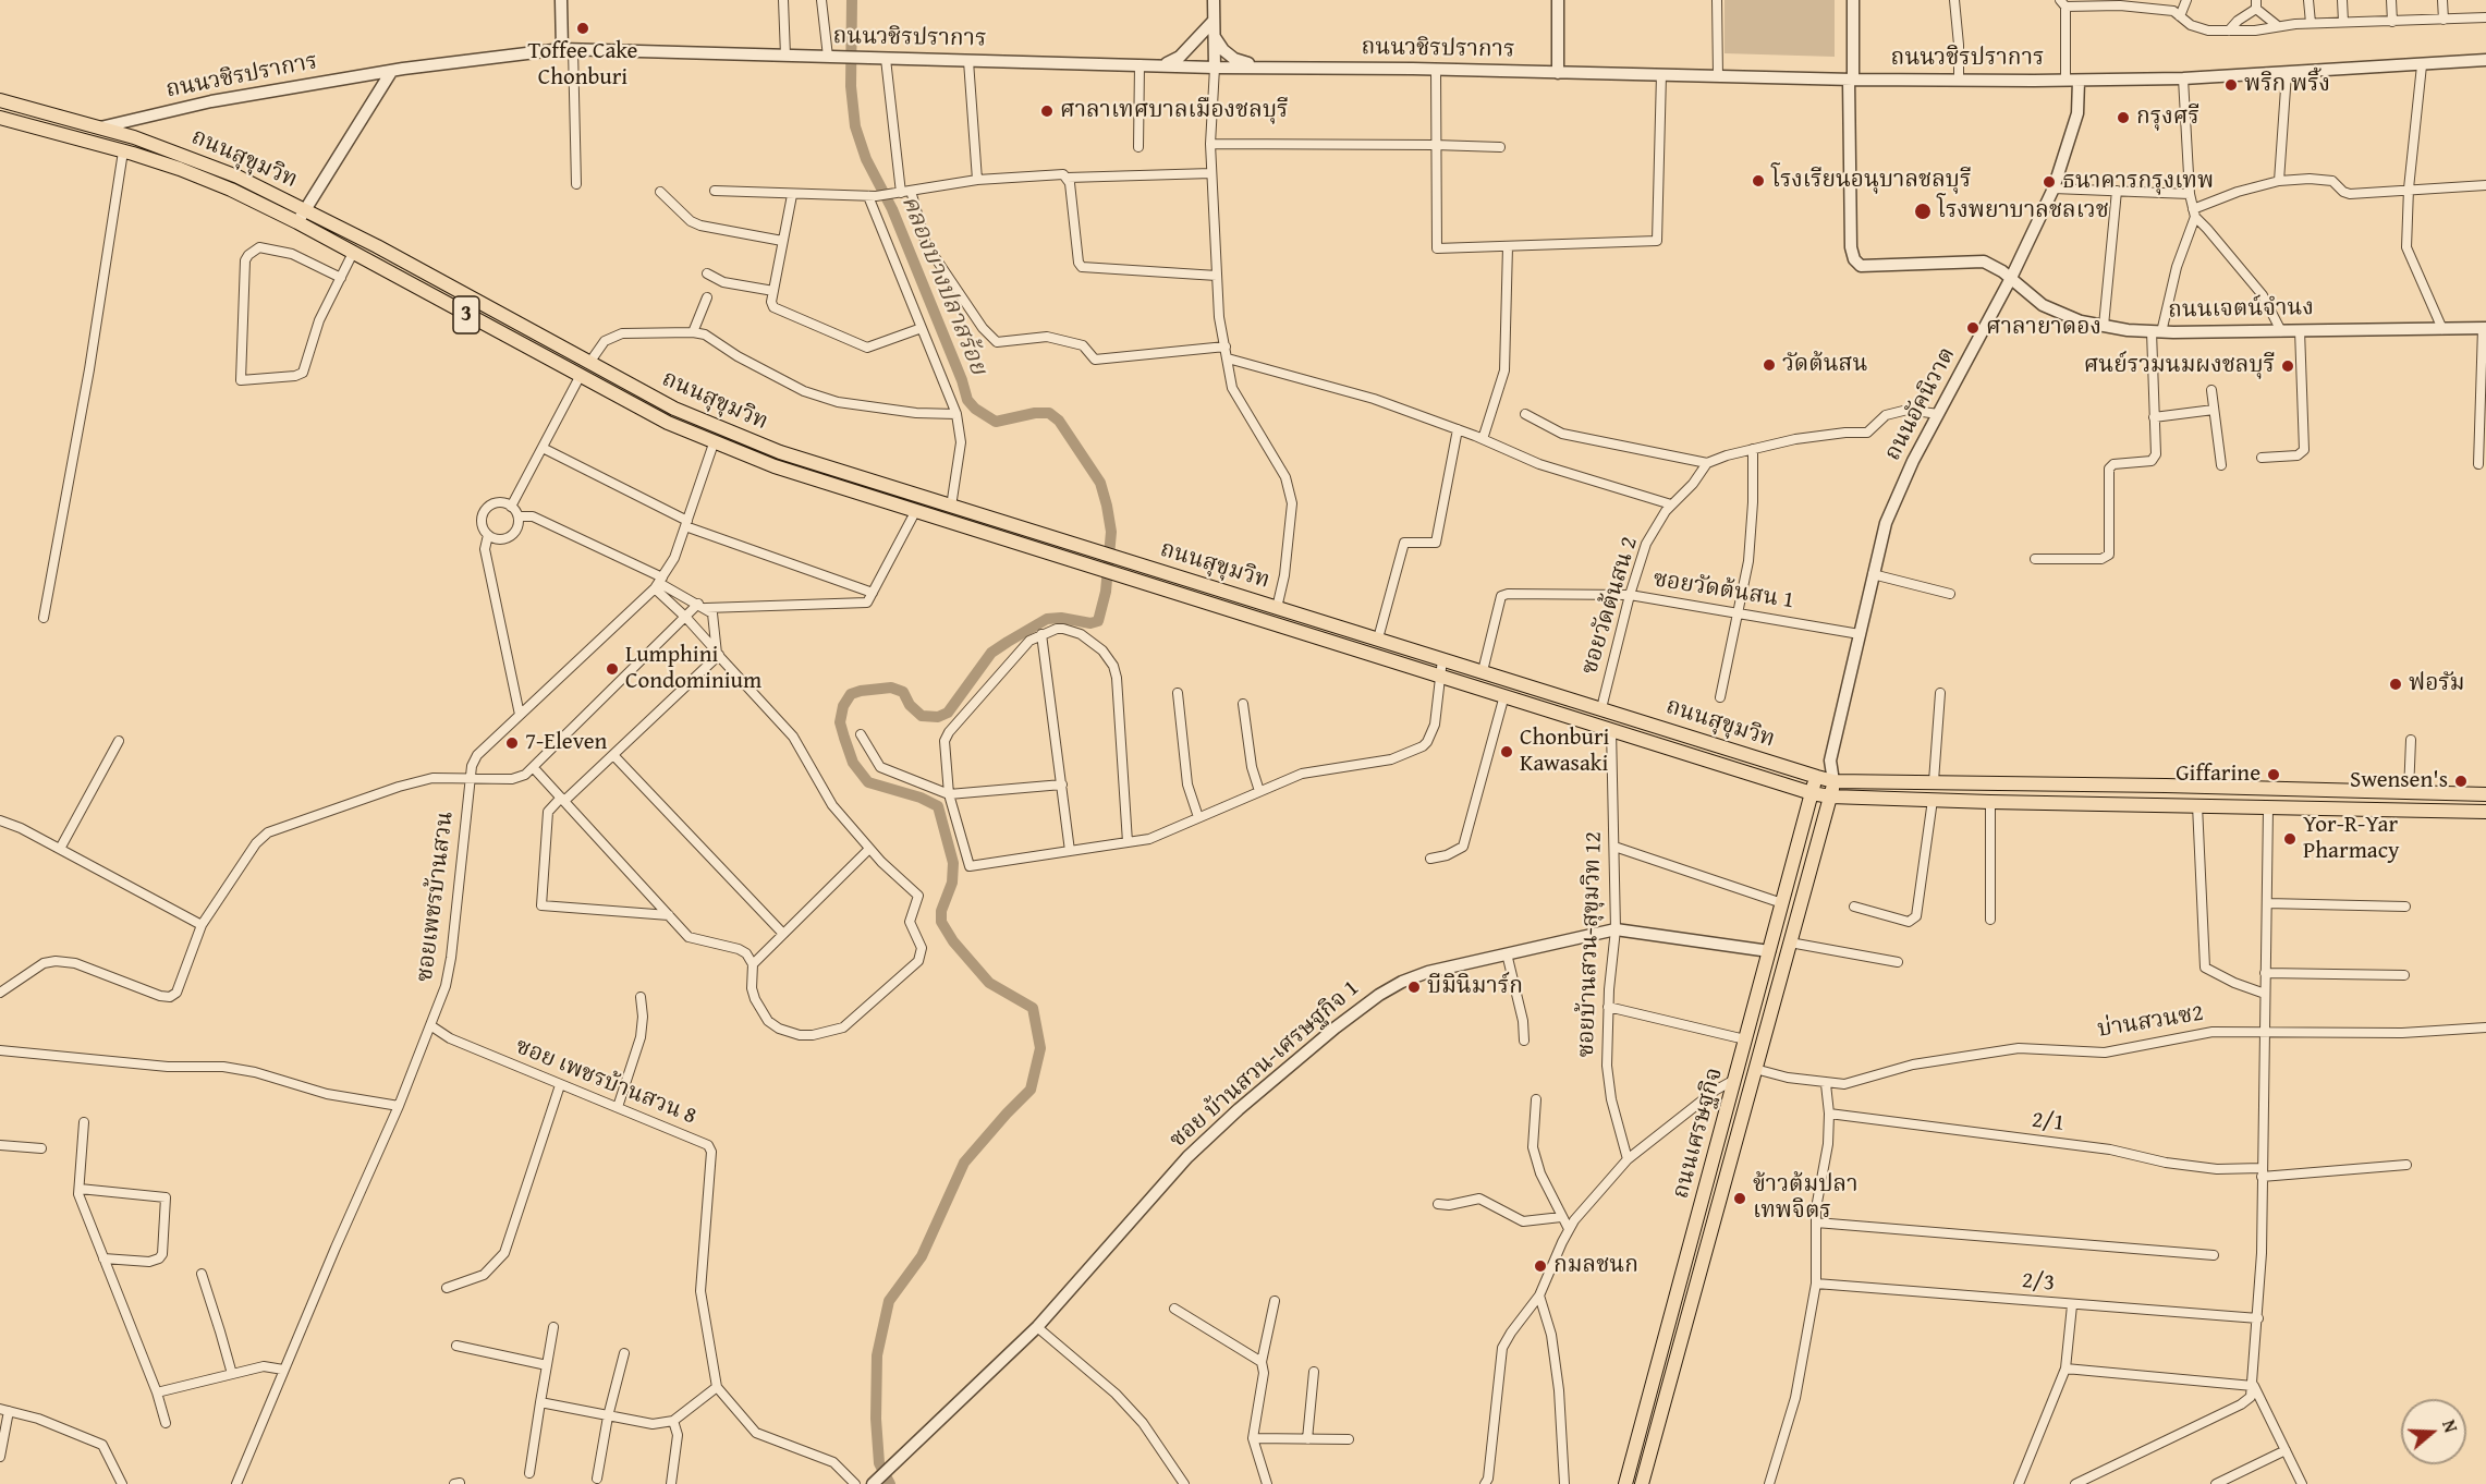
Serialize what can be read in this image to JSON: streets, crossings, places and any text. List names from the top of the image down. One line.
{"streets":{"main road":["ถนนสุขุมวิท","3","ถนนเศรษฐกิจ"],"street":["ถนนวชิรปราการ","ถนนเจตน์จำนง","ถนนอัคนิวาต","ซอยวัดต้นสน 1","ซอยวัดต้นสน 2","ซอยเพชรบ้านสวน","ซอยบ้านสวน-สุขุมวิท 12","บ่านสวนซ2","ซอย บ้านสวน-เศรษฐกิจ 1","ซอย เพชรบ้านสวน 8","2/1","2/3"]},"crossings":[["ถนนวชิรปราการ","ถนนสุขุมวิท"],["ถนนวชิรปราการ","ถนนเจตน์จำนง"],["ถนนวชิรปราการ","ถนนอัคนิวาต"],["ถนนสุขุมวิท","ถนนอัคนิวาต"],["ถนนสุขุมวิท","ซอยวัดต้นสน 1"],["ถนนสุขุมวิท","ซอยวัดต้นสน 2"],["ถนนสุขุมวิท","ซอยเพชรบ้านสวน"],["ถนนสุขุมวิท","ซอยบ้านสวน-สุขุมวิท 12"],["ถนนสุขุมวิท","ถนนเศรษฐกิจ"],["ถนนเจตน์จำนง","ถนนอัคนิวาต"],["ถนนอัคนิวาต","ซอยวัดต้นสน 1"],["ถนนอัคนิวาต","ถนนเศรษฐกิจ"],["ซอยวัดต้นสน 1","ซอยวัดต้นสน 2"],["ซอยเพชรบ้านสวน","ซอย เพชรบ้านสวน 8"],["ซอยบ้านสวน-สุขุมวิท 12","ซอย บ้านสวน-เศรษฐกิจ 1"],["บ่านสวนซ2","ถนนเศรษฐกิจ"],["ซอย บ้านสวน-เศรษฐกิจ 1","ถนนเศรษฐกิจ"]],"water":["คลองบางปลาสร้อย"],"places":["Toffee Cake Chonburi","พริก พริ้ง","ศาลาเทศบาลเมืองชลบุรี","กรุงศรี","โรงเรียนอนุบาลชลบุรี","ธนาคารกรุงเทพ","โรงพยาบาลชลเวช","ศาลายาดอง","วัดต้นสน","ศนย์รวมนมผงชลบุรี","Lumphini Condominium","ฟอรัม","7-Eleven","Chonburi Kawasaki","Giffarine","Swensen's","Yor-R-Yar Pharmacy","บีมินิมาร์ก","ข้าวต้มปลา เทพจิตร","กมลชนก"],"north":"right"}
